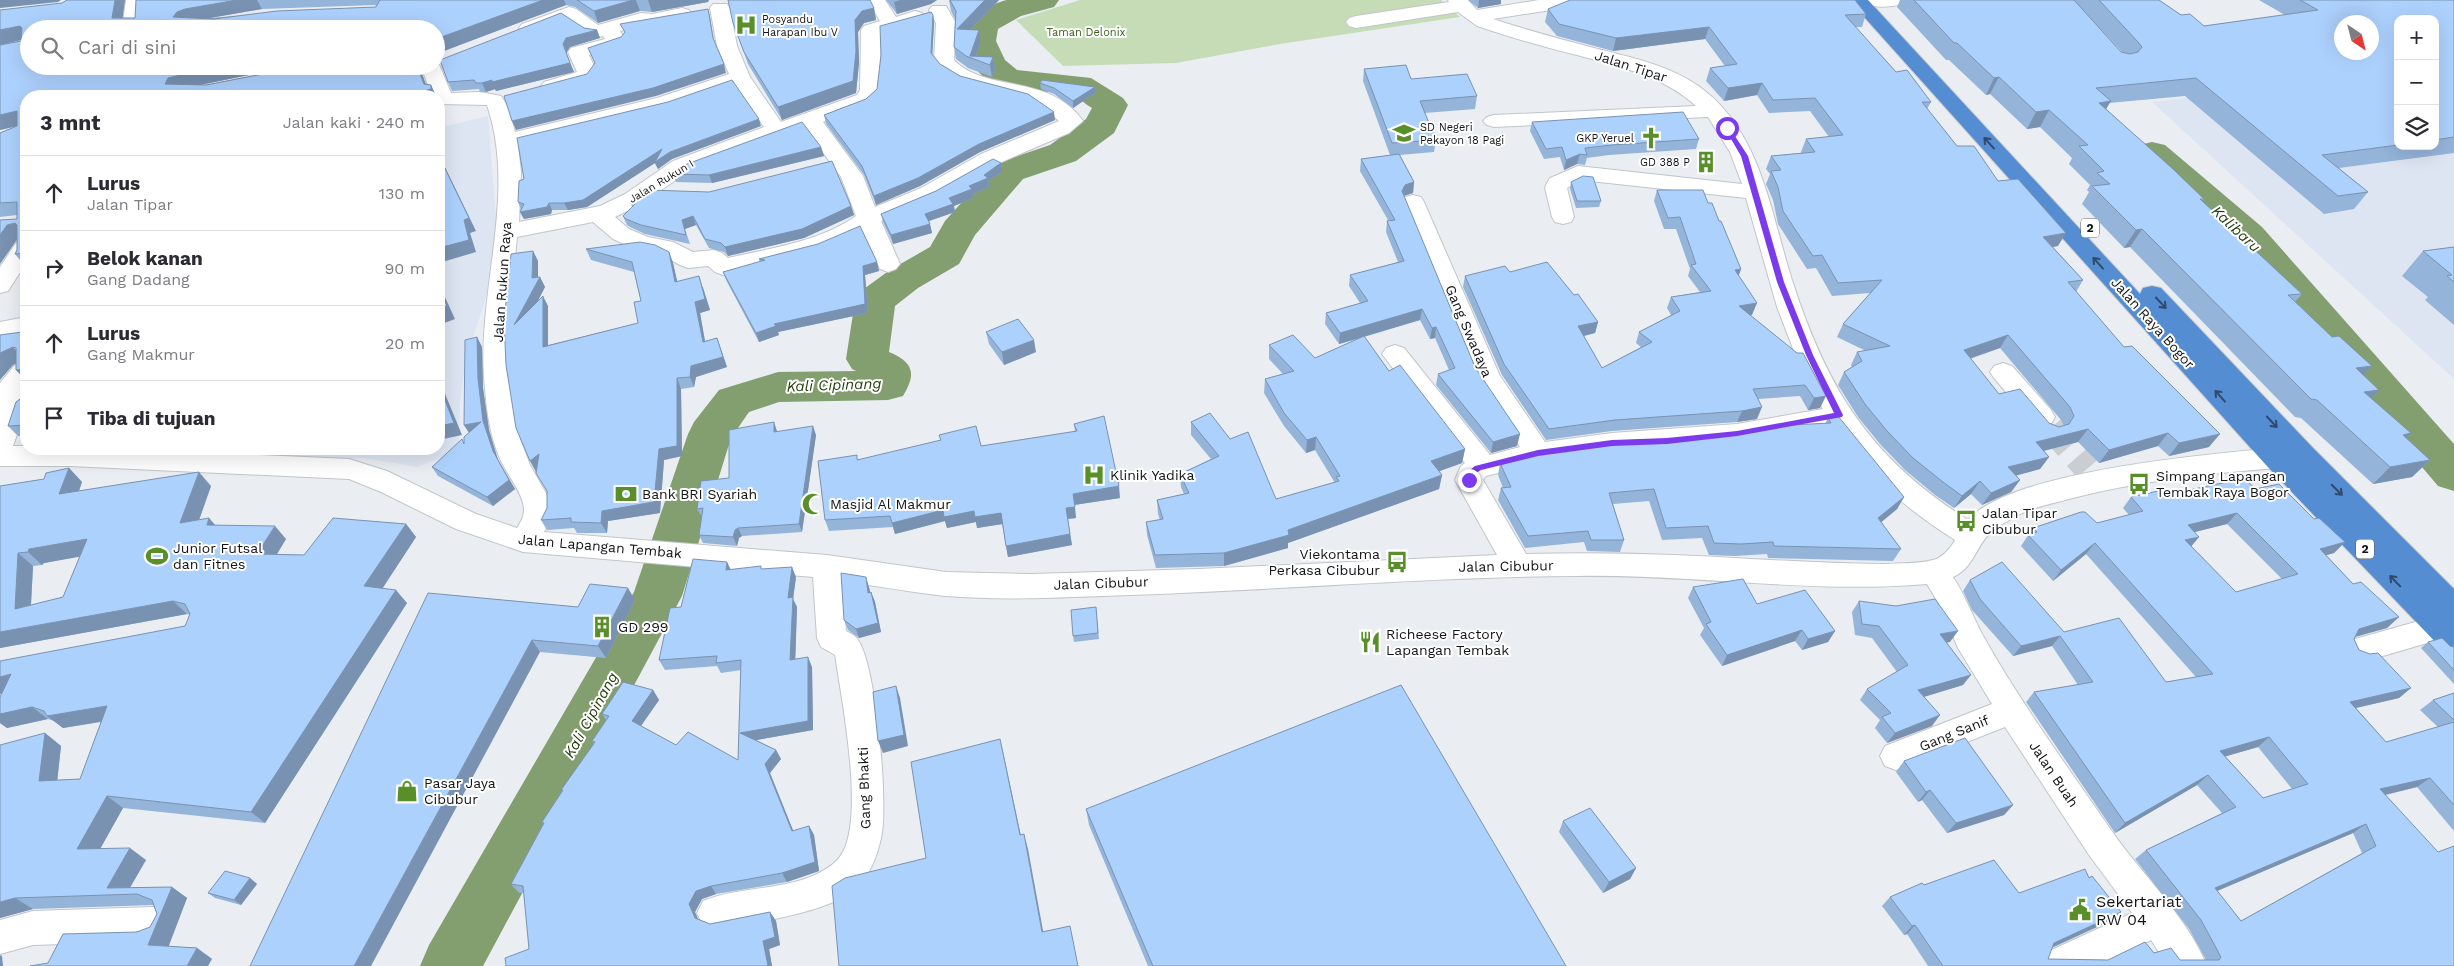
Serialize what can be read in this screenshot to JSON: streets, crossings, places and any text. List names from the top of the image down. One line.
{"streets":{"highway":["2","Jalan Raya Bogor"],"street":["Jalan Tipar","Jalan Rukun I","Jalan Rukun Raya","Gang Swadaya","Jalan Lapangan Tembak","Jalan Cibubur","Gang Sanif","Jalan Buah","Gang Bhakti"]},"crossings":[["Jalan Tipar","Jalan Cibubur"],["Jalan Rukun I","Jalan Rukun Raya"],["Jalan Rukun Raya","Jalan Lapangan Tembak"],["Jalan Raya Bogor","Jalan Cibubur"],["Jalan Lapangan Tembak","Jalan Cibubur"],["Jalan Cibubur","Jalan Buah"],["Jalan Cibubur","Gang Bhakti"],["Gang Sanif","Jalan Buah"]],"water":["Kalibaru","Kali Cipinang"],"parks":["Taman Delonix"],"places":{"hospital":["Posyandu Harapan Ibu V","Klinik Yadika"],"school or university":["SD Negeri Pekayon 18 Pagi"],"church":["GKP Yeruel"],"building":["GD 388 P","GD 299"],"bus stop":["Simpang Lapangan Tembak Raya Bogor","Jalan Tipar Cibubur","Viekontama Perkasa Cibubur"],"bank":["Bank BRI Syariah"],"mosque":["Masjid Al Makmur"],"sports":["Junior Futsal dan Fitnes"],"restaurant":["Richeese Factory Lapangan Tembak"],"shop":["Pasar Jaya Cibubur"],"public building":["Sekertariat RW 04"]},"north":"bottom right","page":{"map_buttons":["+","−"],"search":"Cari di sini","heading":["3 mnt","Jalan kaki · 240 m"],"list":[["Lurus","Jalan Tipar","130 m"],["Belok kanan","Gang Dadang","90 m"],["Lurus","Gang Makmur","20 m"],"Tiba di tujuan"]}}
